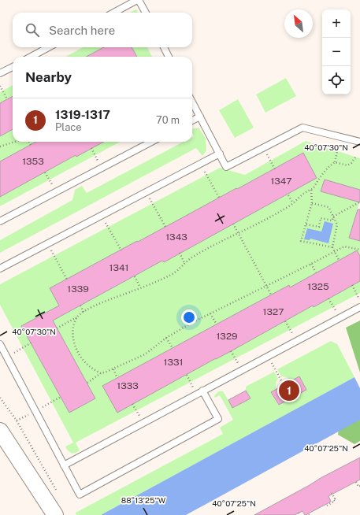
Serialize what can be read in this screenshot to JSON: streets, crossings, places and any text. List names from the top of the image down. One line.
{"house_numbers":["1353","1347","1343","1341","1325","1339","1327","1329","1331","1333"],"north":"top left","page":{"map_buttons":["+","−"],"search":"Search here","heading":"Nearby","list":[{"mark":"1","name":"1319-1317","note":"Place","value":"70 m"}],"pins":"1"},"coordinates":["40°07'30\"N","40°07'25\"N","88°13'25\"W"]}
